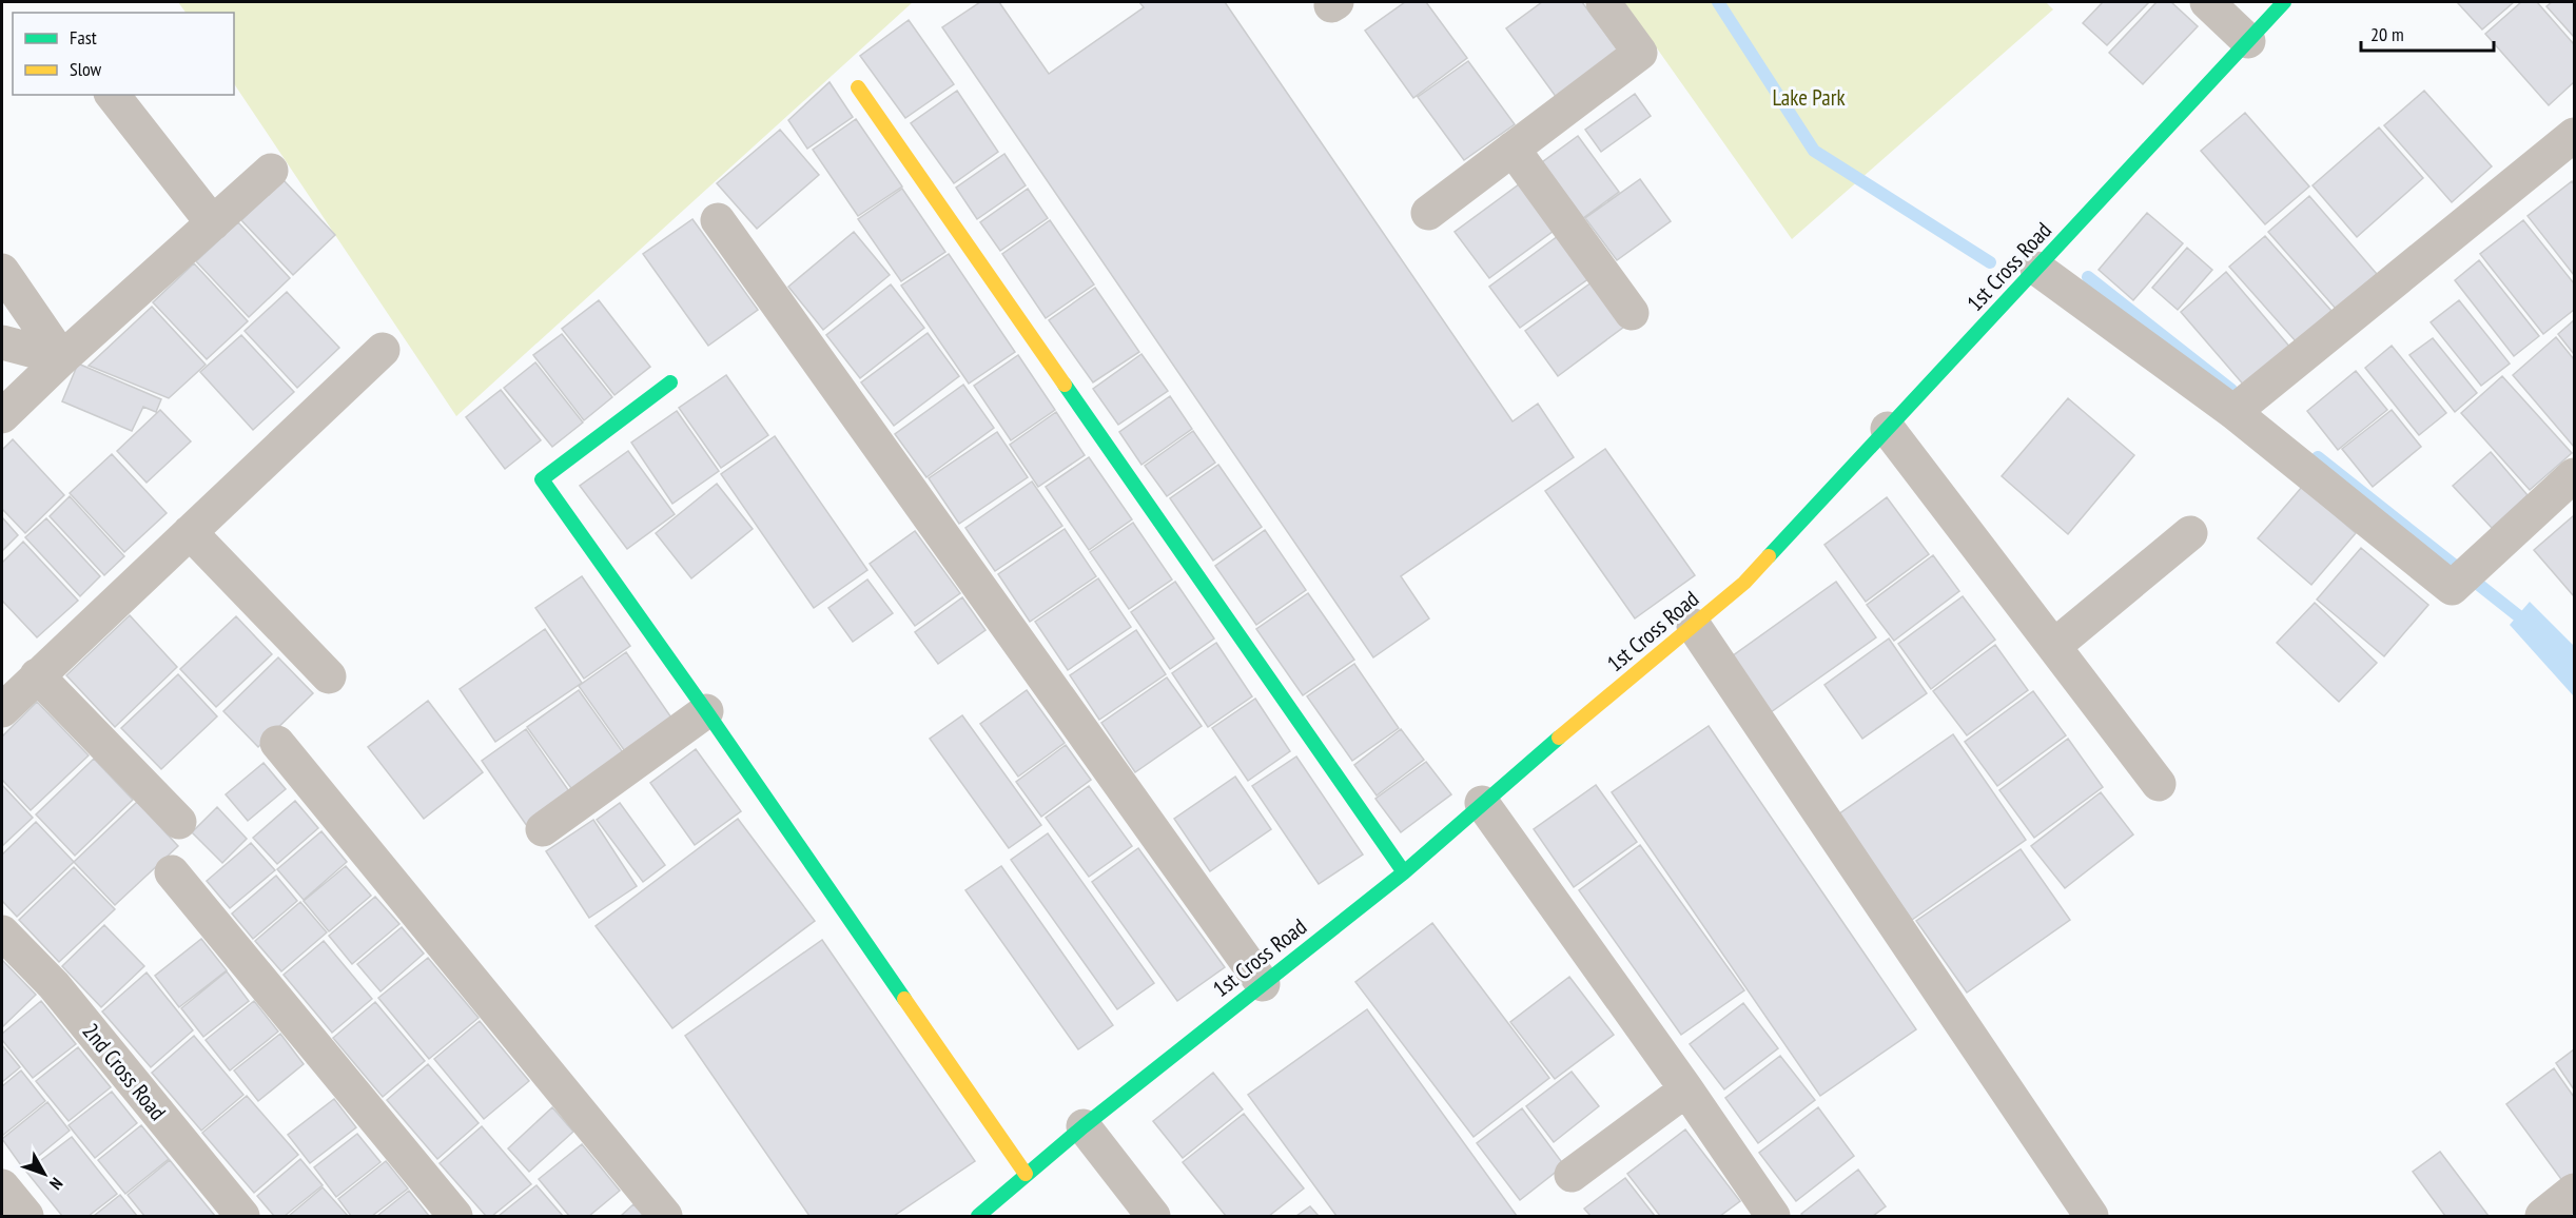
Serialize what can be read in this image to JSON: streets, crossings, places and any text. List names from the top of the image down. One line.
{"streets":{"street":["1st Cross Road","2nd Cross Road"]},"parks":["Lake Park"],"legend":["Fast","Slow"],"scale_bar":"20 m","north":"bottom right"}
